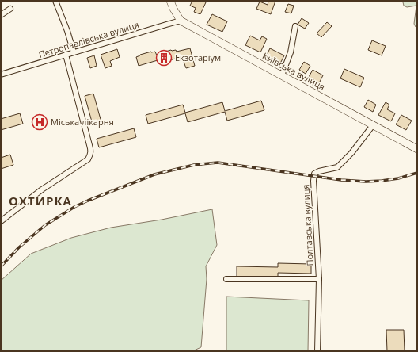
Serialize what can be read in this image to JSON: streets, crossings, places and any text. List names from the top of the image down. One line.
{"streets":{"main road":["Київська вулиця"],"street":["Петропавлівська вулиця","Полтавська вулиця"]},"crossings":[["Петропавлівська вулиця","Київська вулиця"],["Київська вулиця","Полтавська вулиця"]],"districts":["ОХТИРКА"],"places":{"building":["Екзотаріум"],"hospital":["Міська лікарня"]}}
